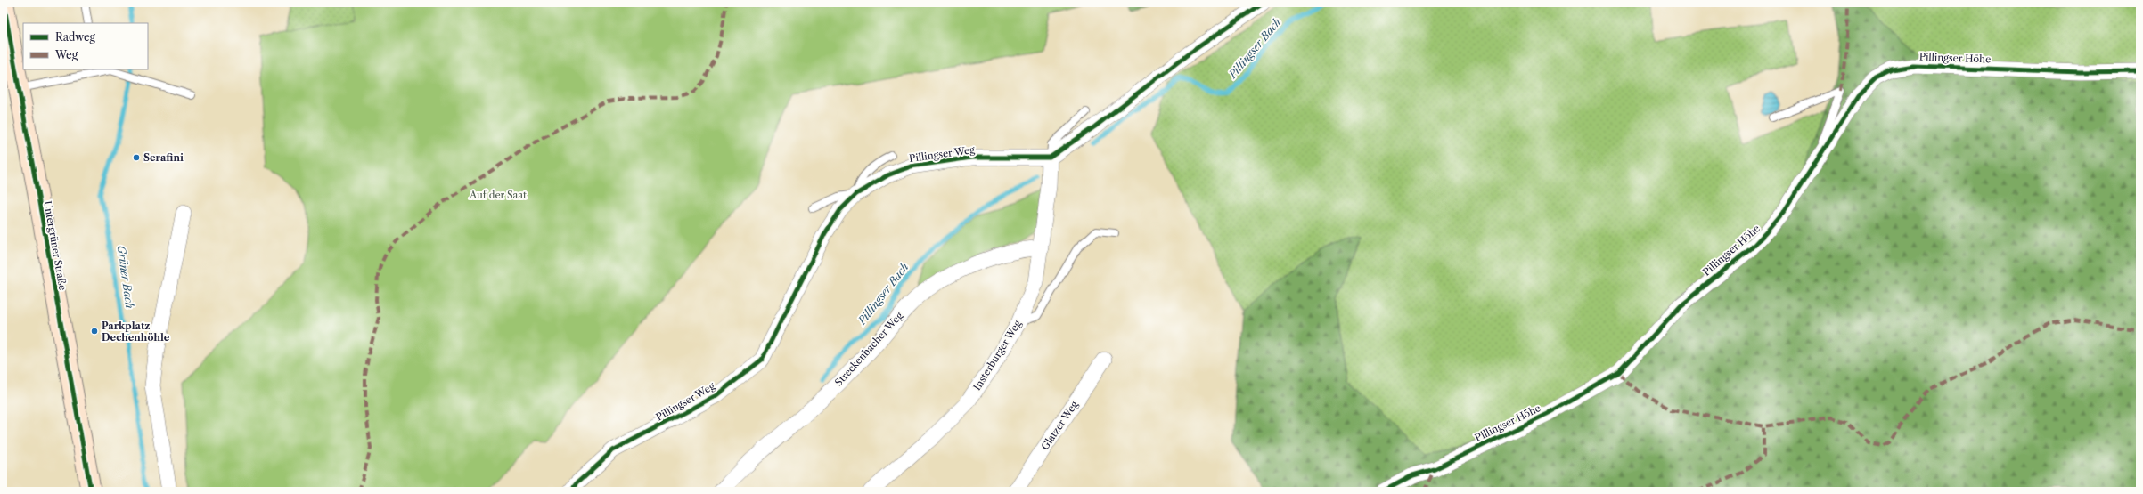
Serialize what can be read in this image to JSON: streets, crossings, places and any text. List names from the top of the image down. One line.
{"streets":{"main road":["Untergrüner Straße"],"street":["Pillingser Höhe","Pillingser Weg","Streckenbacher Weg","Insterburger Weg","Glatzer Weg"]},"crossings":[["Pillingser Weg","Insterburger Weg"],["Streckenbacher Weg","Insterburger Weg"]],"water":["Pillingser Bach","Grüner Bach"],"parks":["Auf der Saat"],"places":["Serafini","Parkplatz Dechenhöhle"],"legend":["Radweg","Weg"]}
